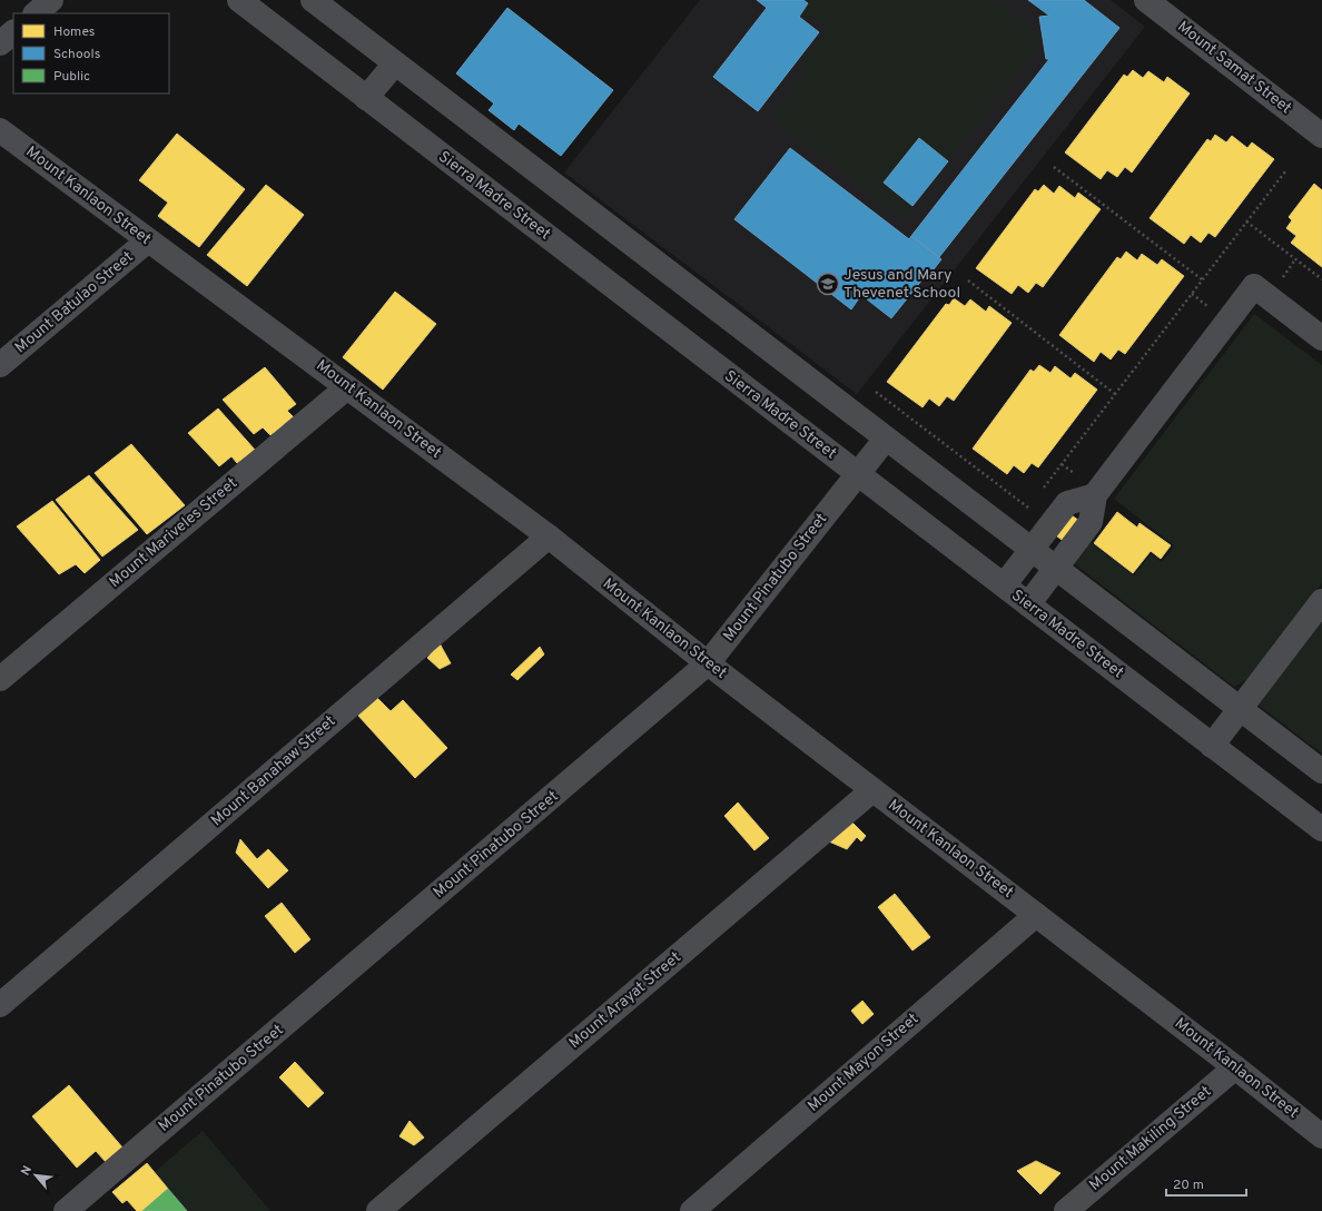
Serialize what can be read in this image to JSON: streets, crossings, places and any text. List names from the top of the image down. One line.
{"streets":{"street":["Mount Samat Street","Mount Kanlaon Street","Sierra Madre Street","Mount Batulao Street","Mount Mariveles Street","Mount Pinatubo Street","Mount Banahaw Street","Mount Arayat Street","Mount Mayon Street","Mount Makiling Street"]},"crossings":[["Mount Kanlaon Street","Mount Batulao Street"],["Mount Kanlaon Street","Mount Mariveles Street"],["Mount Kanlaon Street","Mount Pinatubo Street"],["Mount Kanlaon Street","Mount Banahaw Street"],["Mount Kanlaon Street","Mount Arayat Street"],["Mount Kanlaon Street","Mount Mayon Street"],["Mount Kanlaon Street","Mount Makiling Street"],["Sierra Madre Street","Mount Pinatubo Street"]],"places":{"school or university":["Jesus and Mary Thevenet School"]},"legend":["Homes","Schools","Public"],"scale_bar":"20 m","north":"top left"}
